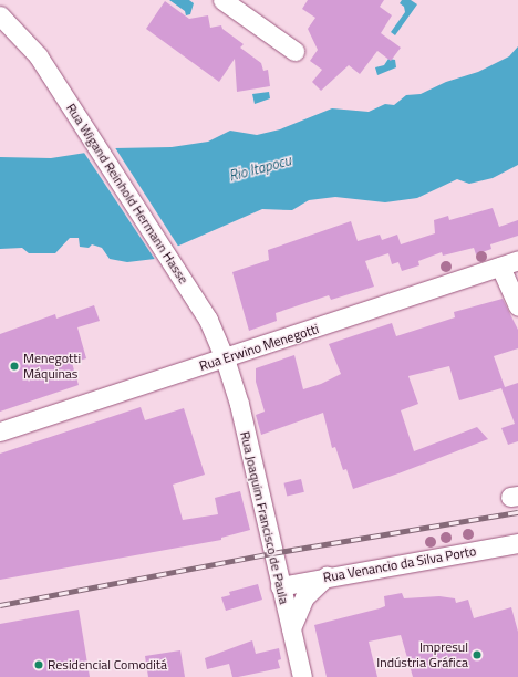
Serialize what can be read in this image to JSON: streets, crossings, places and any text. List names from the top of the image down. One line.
{"streets":{"street":["Rua Wigand Reinhold Hermann Hasse","Rua Erwino Menegotti","Rua Joaquim Francisco de Paula","Rua Venancio da Silva Porto"]},"crossings":[["Rua Wigand Reinhold Hermann Hasse","Rua Erwino Menegotti"],["Rua Wigand Reinhold Hermann Hasse","Rua Joaquim Francisco de Paula"],["Rua Erwino Menegotti","Rua Joaquim Francisco de Paula"],["Rua Joaquim Francisco de Paula","Rua Venancio da Silva Porto"]],"water":["Rio Itapocu"],"places":["Menegotti Máquinas","Impresul Indústria Gráfica","Residencial Comoditá"]}
